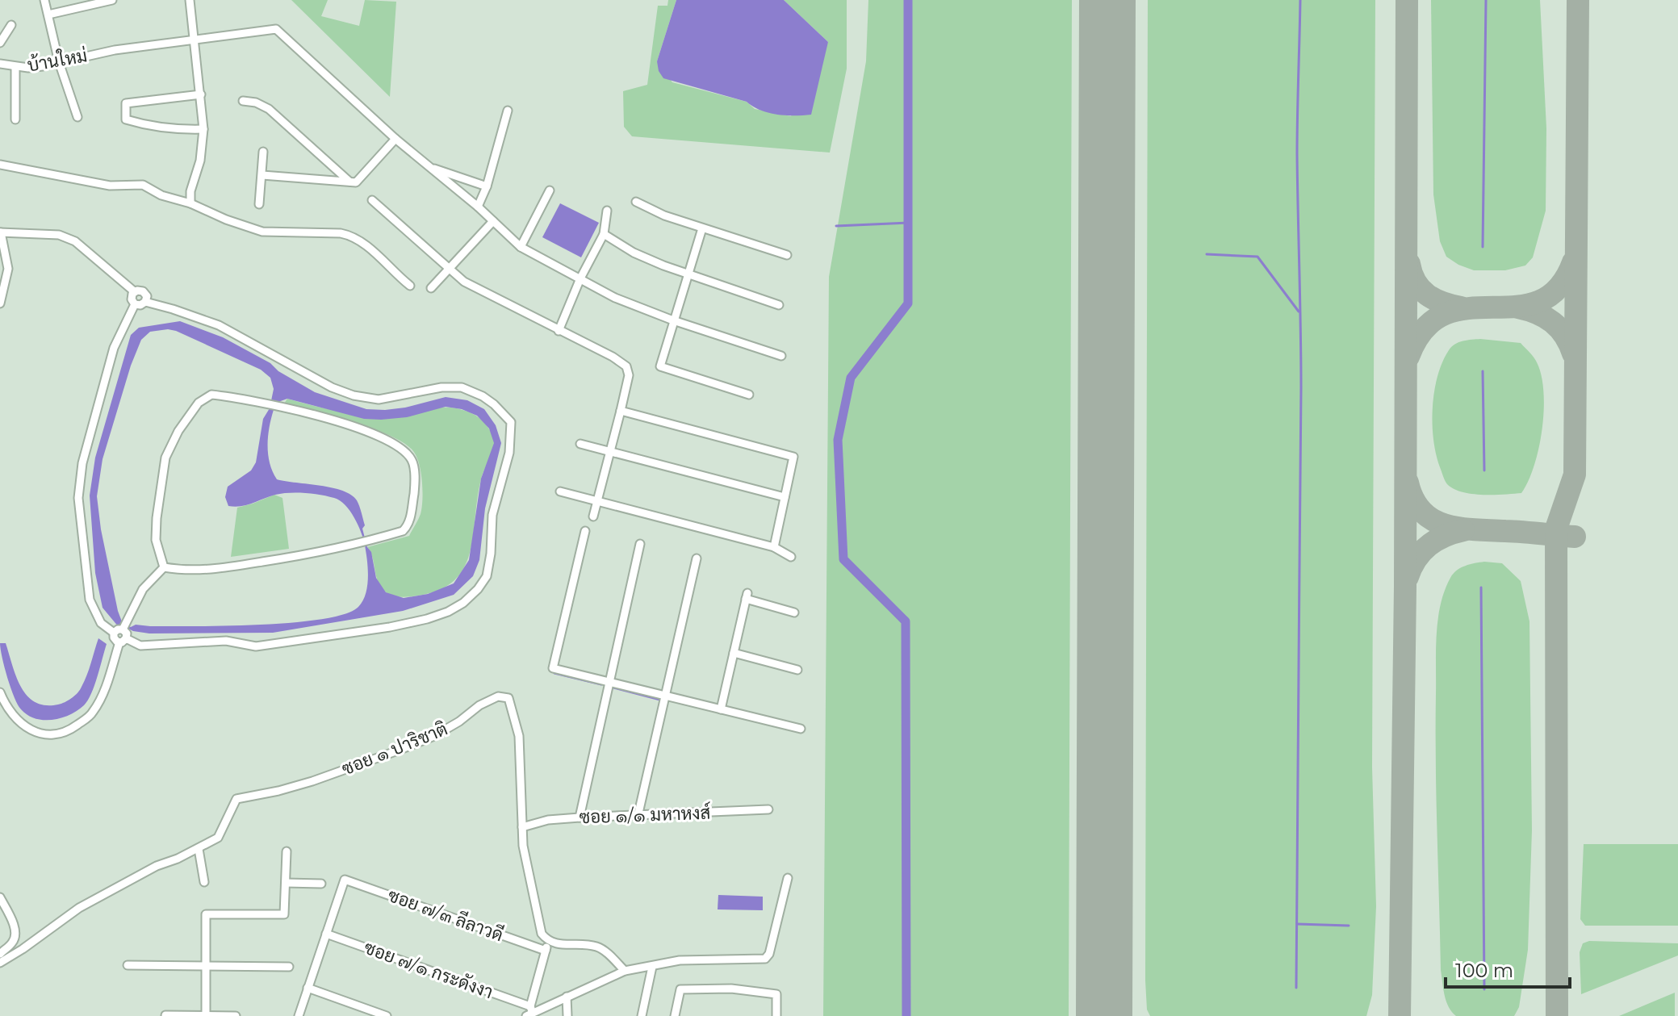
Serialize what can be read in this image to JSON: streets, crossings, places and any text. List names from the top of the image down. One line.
{"streets":{"street":["บ้านใหม่","ซอย ๑ ปาริชาติ","ซอย ๑/๑ มหาหงส์","ซอย ๗/๓ ลีลาวดี","ซอย ๗/๑ กระดังงา"]},"crossings":[["ซอย ๑ ปาริชาติ","ซอย ๑/๑ มหาหงส์"],["ซอย ๗/๓ ลีลาวดี","ซอย ๗/๑ กระดังงา"]],"scale_bar":"100 m"}
